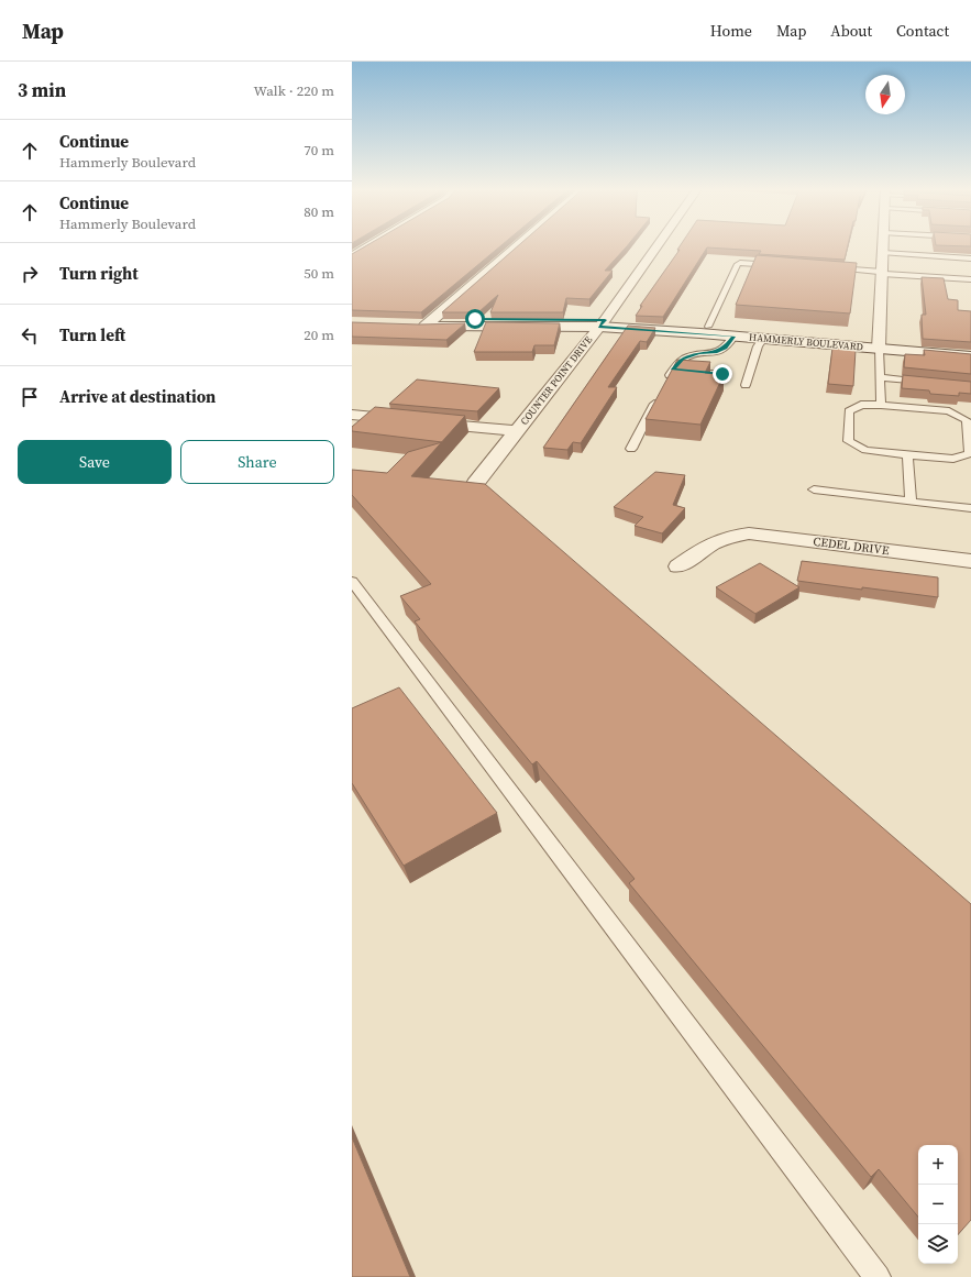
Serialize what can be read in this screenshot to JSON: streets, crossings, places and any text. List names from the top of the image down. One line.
{"streets":{"street":["HAMMERLY BOULEVARD","COUNTER POINT DRIVE","CEDEL DRIVE"]},"crossings":[["HAMMERLY BOULEVARD","COUNTER POINT DRIVE"]],"north":"bottom","page":{"header":"Map","nav":["Home","Map","About","Contact"],"heading":["3 min","Walk · 220 m"],"list":[["Continue","Hammerly Boulevard","70 m"],["Continue","Hammerly Boulevard","80 m"],["Turn right","50 m"],["Turn left","20 m"],"Arrive at destination"],"buttons":["Save","Share"],"map_buttons":["+","−"]}}
